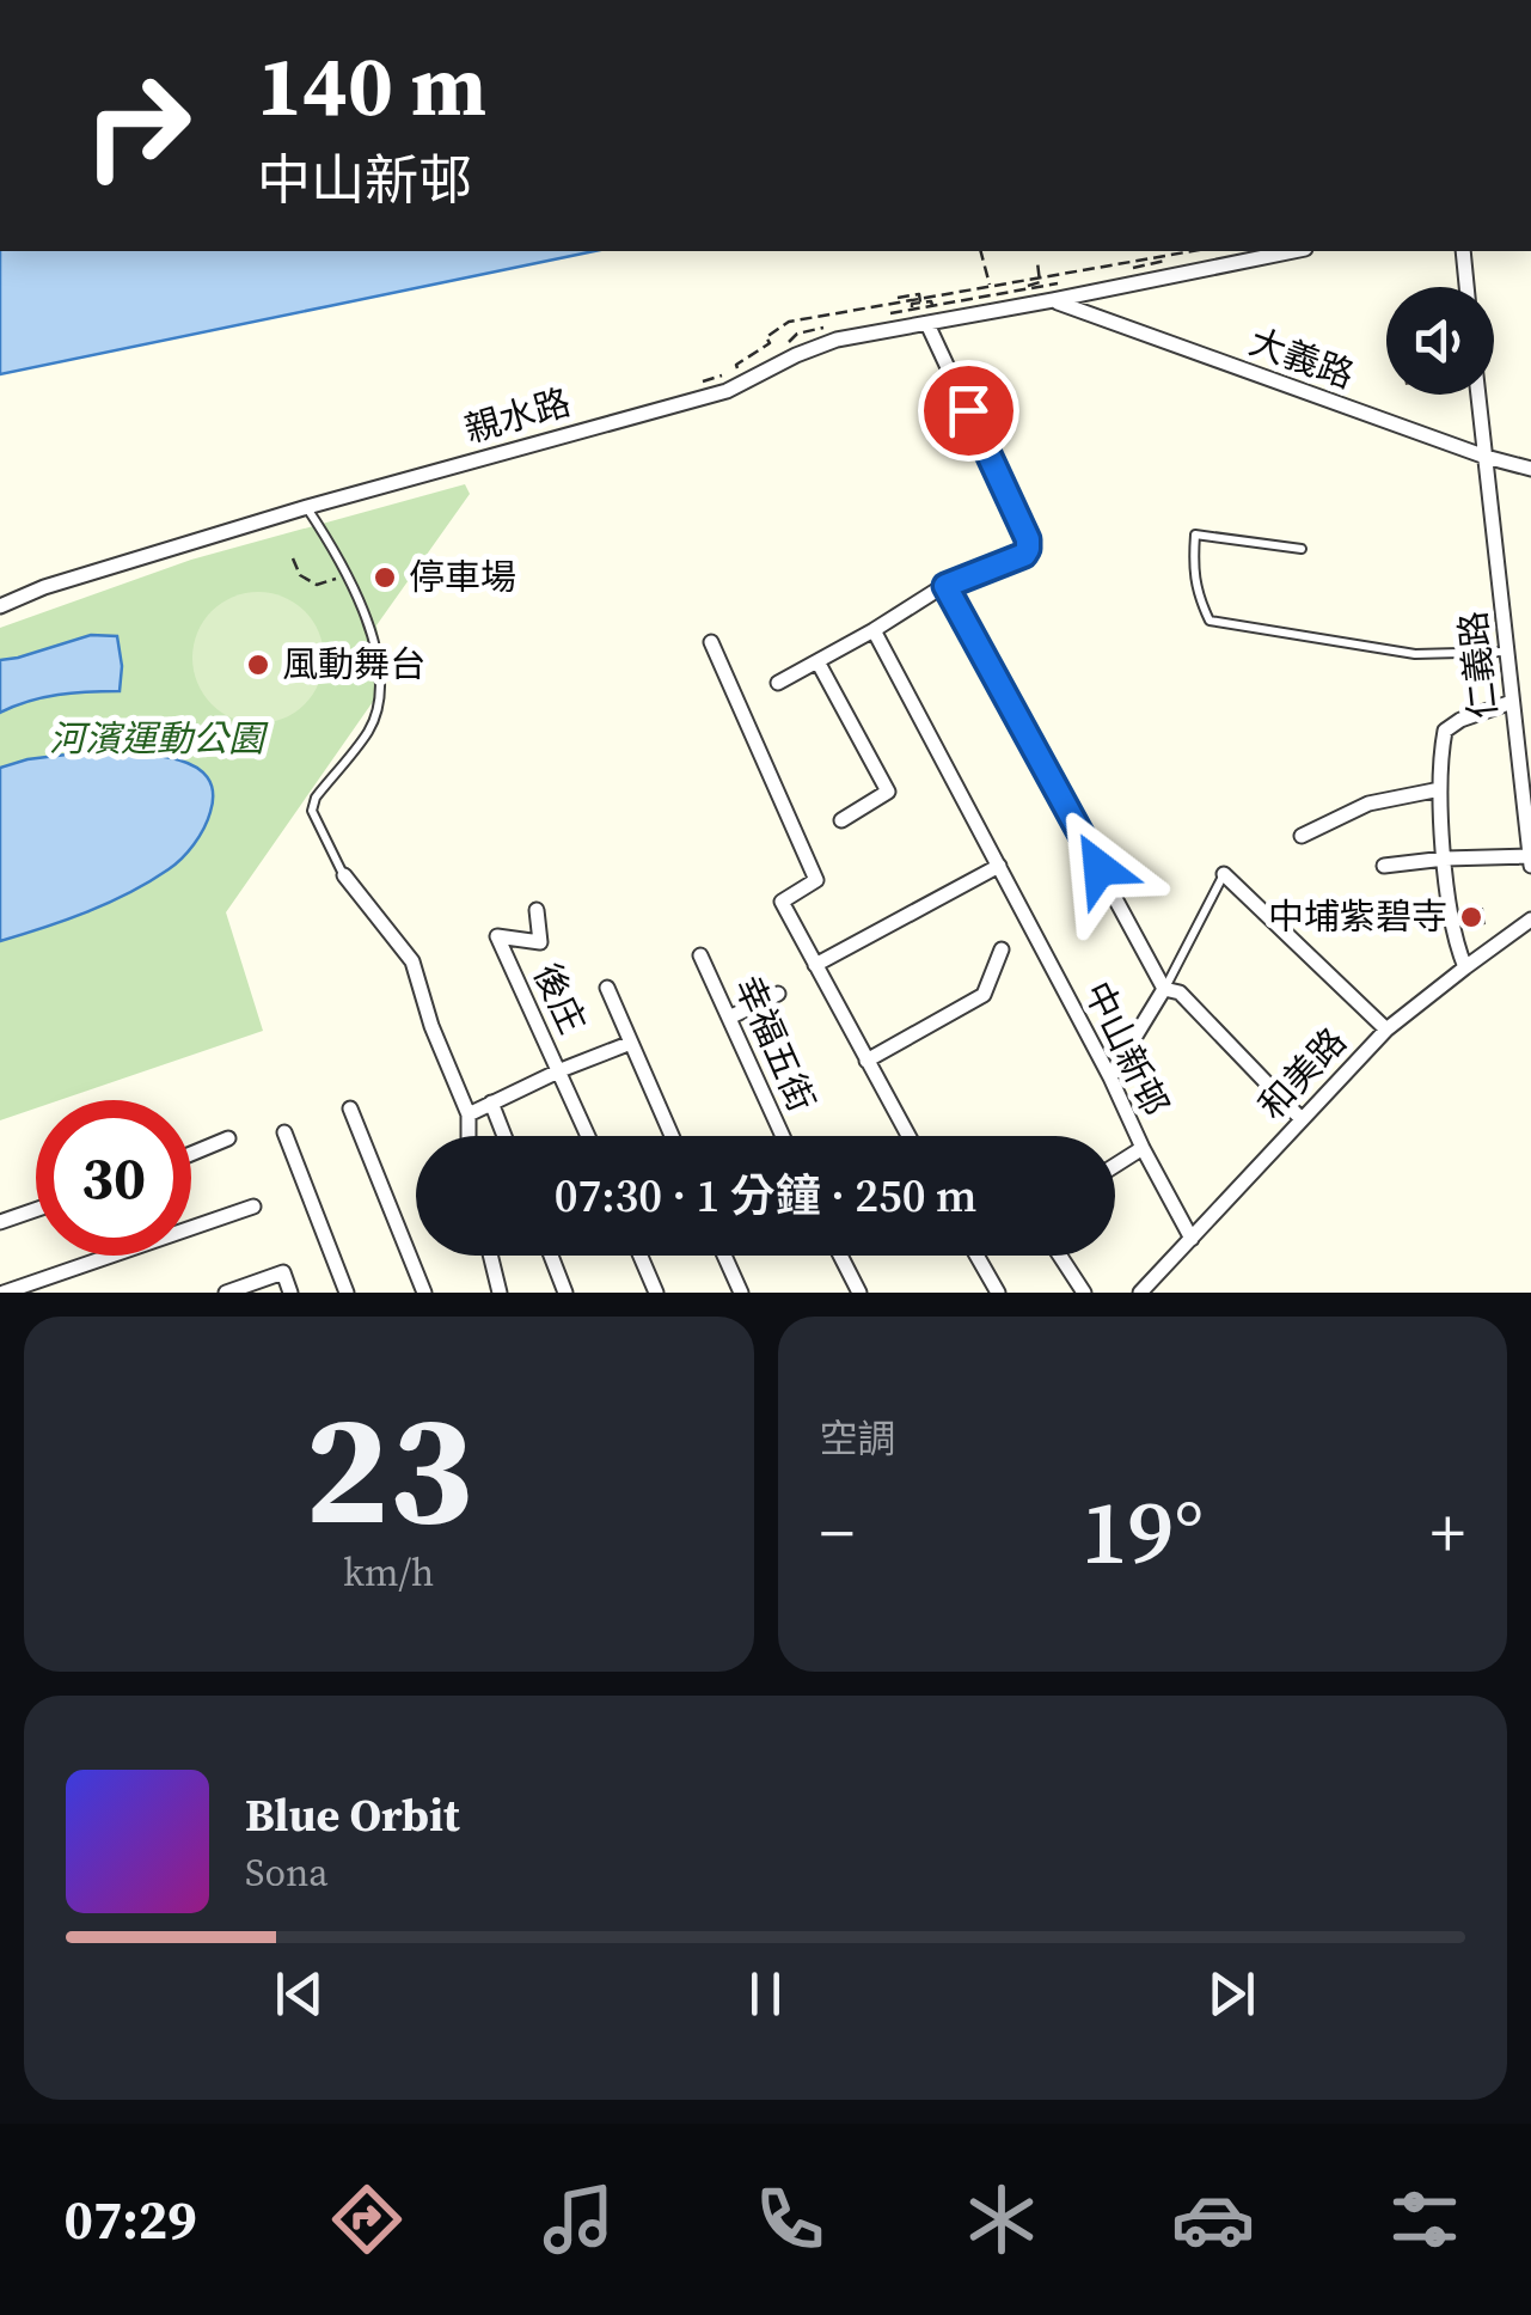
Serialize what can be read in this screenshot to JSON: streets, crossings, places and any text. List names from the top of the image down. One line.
{"streets":{"street":["大義路","親水路","仁義路","後庄","幸福五街","中山新邨","和美路"]},"crossings":[["大義路","親水路"],["大義路","仁義路"],["中山新邨","和美路"]],"parks":["河濱運動公園"],"places":["停車場","風動舞台","中埔紫碧寺"],"page":{"turn":["140 m","中山新邨"],"limit":"30","trip":"07:30 · 1 分鐘 · 250 m","tile":[["23","km/h"],"空調"],"heat":["−","19°","+"],"song":["Blue Orbit","Sona"],"tabs":"07:29"}}
